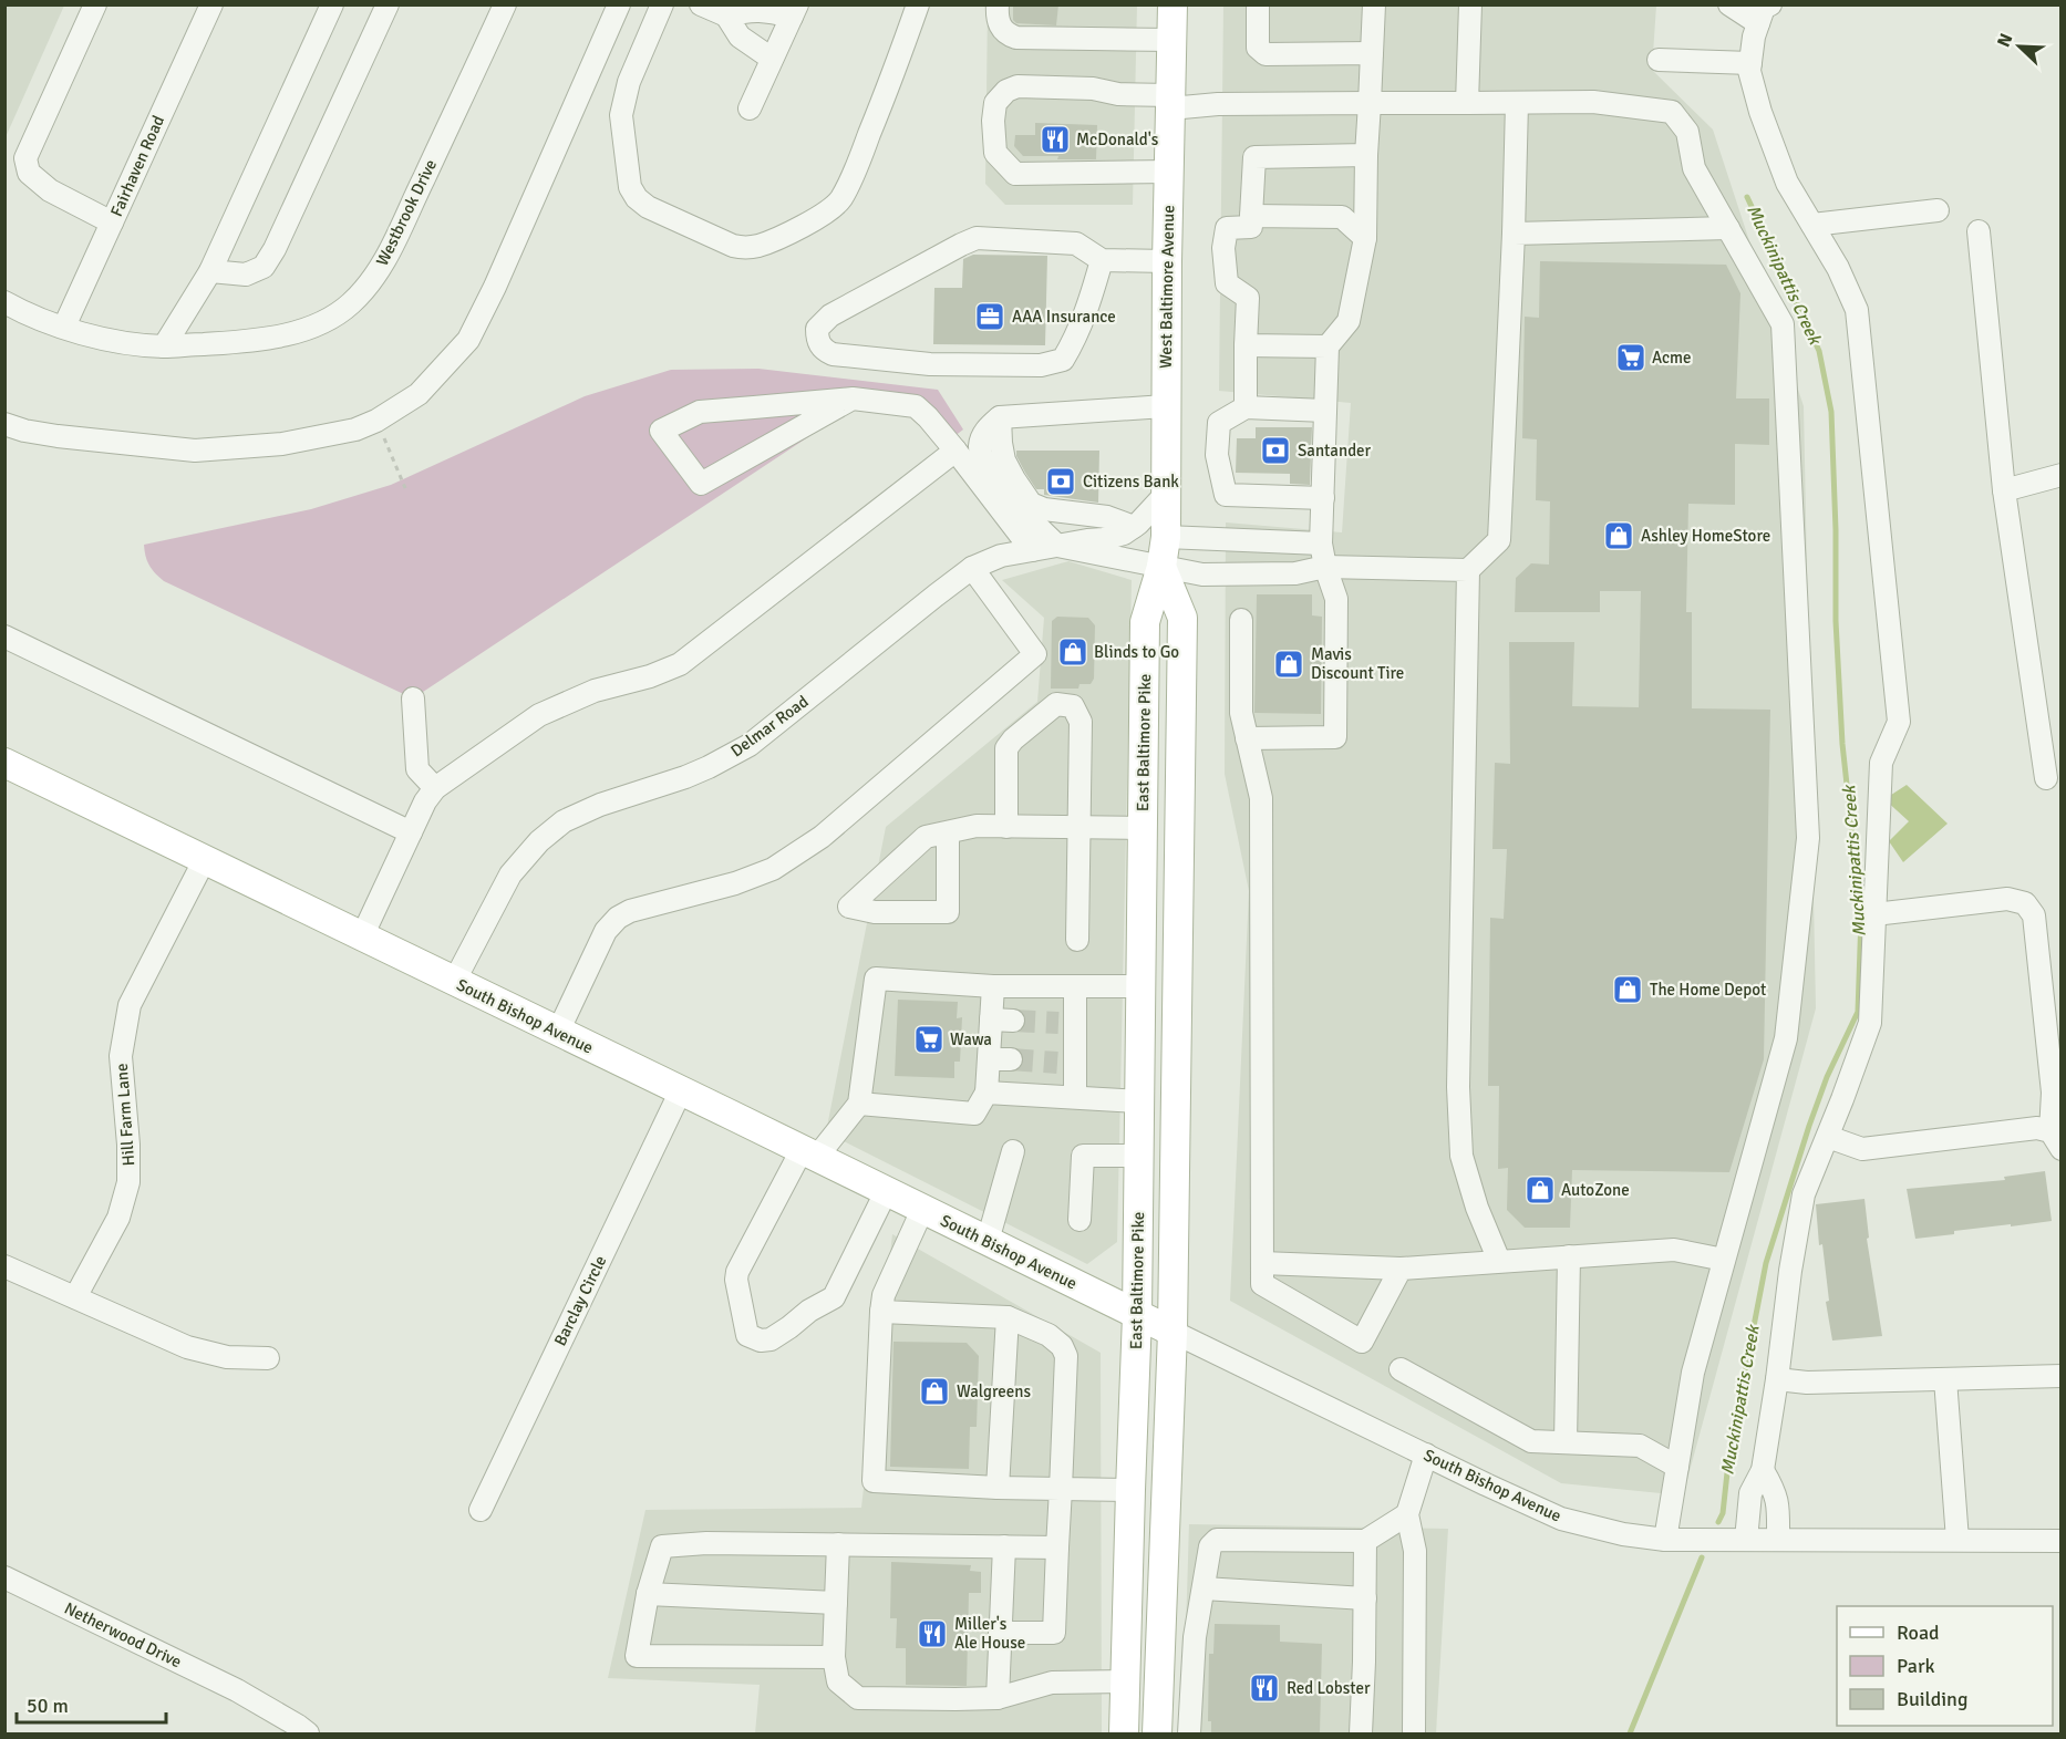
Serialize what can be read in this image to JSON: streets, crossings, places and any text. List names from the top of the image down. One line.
{"streets":{"main road":["West Baltimore Avenue","East Baltimore Pike","South Bishop Avenue"],"street":["Fairhaven Road","Westbrook Drive","Delmar Road","Hill Farm Lane","Barclay Circle","Netherwood Drive"]},"crossings":[["Fairhaven Road","Westbrook Drive"],["West Baltimore Avenue","Delmar Road"],["West Baltimore Avenue","East Baltimore Pike"],["Delmar Road","East Baltimore Pike"],["Delmar Road","South Bishop Avenue"],["East Baltimore Pike","South Bishop Avenue"],["South Bishop Avenue","Hill Farm Lane"],["South Bishop Avenue","Barclay Circle"]],"water":["Muckinipattis Creek"],"places":{"restaurant":["McDonald's","Miller's Ale House","Red Lobster"],"office":["AAA Insurance"],"supermarket":["Acme","Wawa"],"bank":["Santander","Citizens Bank"],"shop":["Ashley HomeStore","Blinds to Go","Mavis Discount Tire","The Home Depot","AutoZone","Walgreens"]},"legend":["Road","Park","Building"],"scale_bar":"50 m","north":"top left"}
